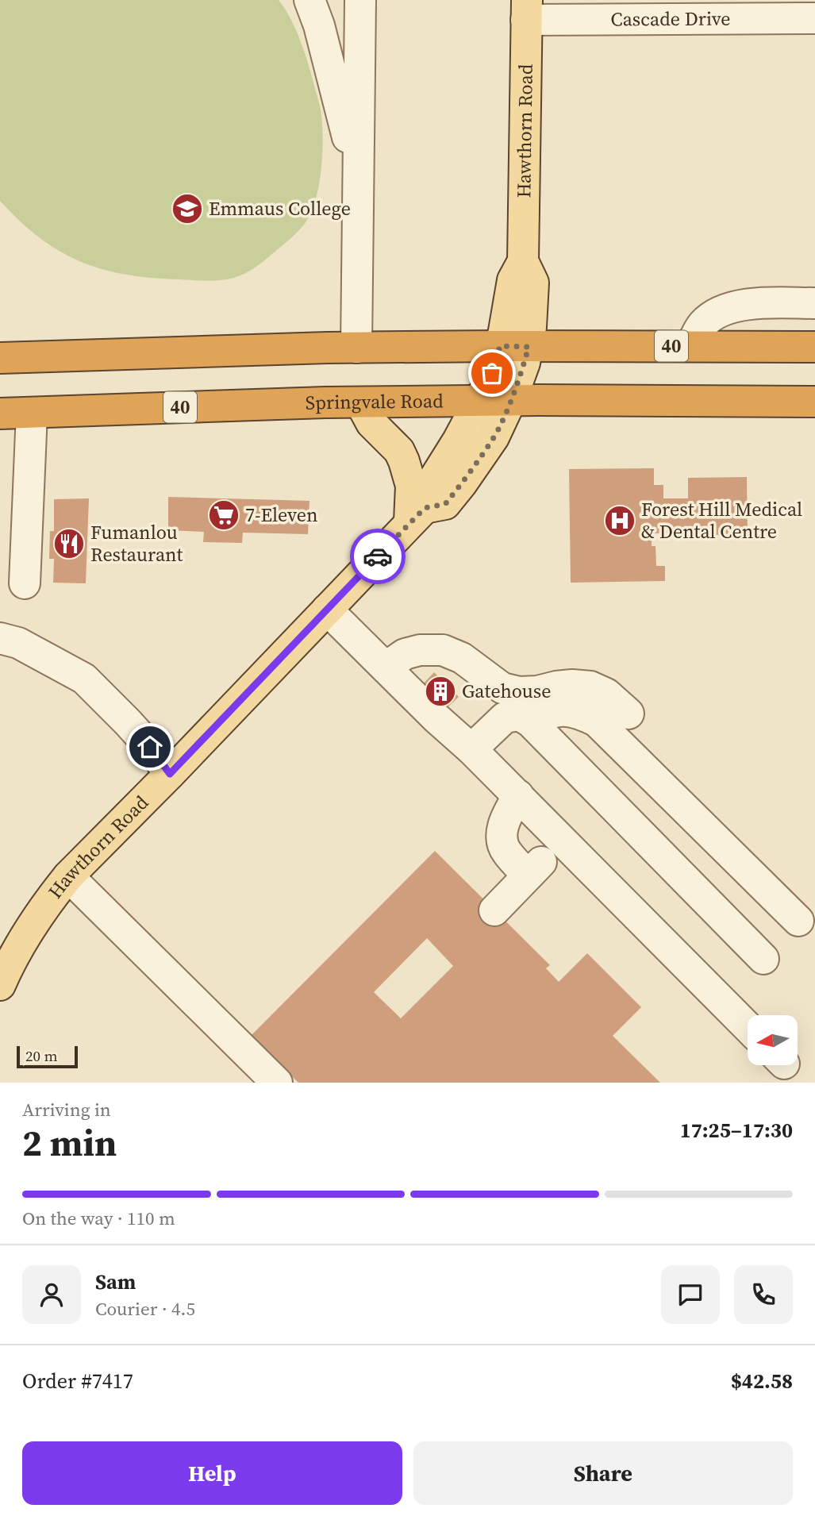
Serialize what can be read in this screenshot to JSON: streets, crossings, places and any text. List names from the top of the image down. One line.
{"streets":{"highway":["40","Springvale Road"],"main road":["Hawthorn Road"],"street":["Cascade Drive"]},"crossings":[["Cascade Drive","Hawthorn Road"],["Hawthorn Road","40"],["Hawthorn Road","Springvale Road"]],"places":{"school or university":["Emmaus College"],"supermarket":["7-Eleven"],"hospital":["Forest Hill Medical & Dental Centre"],"restaurant":["Fumanlou Restaurant"],"building":["Gatehouse"]},"scale_bar":"20 m","north":"left","page":{"scale":"20 m","heading":["2 min","Arriving in","17:25–17:30"],"panel":["Sam","Courier · 4.5","Order #7417","$42.58"],"bar":"On the way · 110 m","buttons":["Help","Share"]}}
